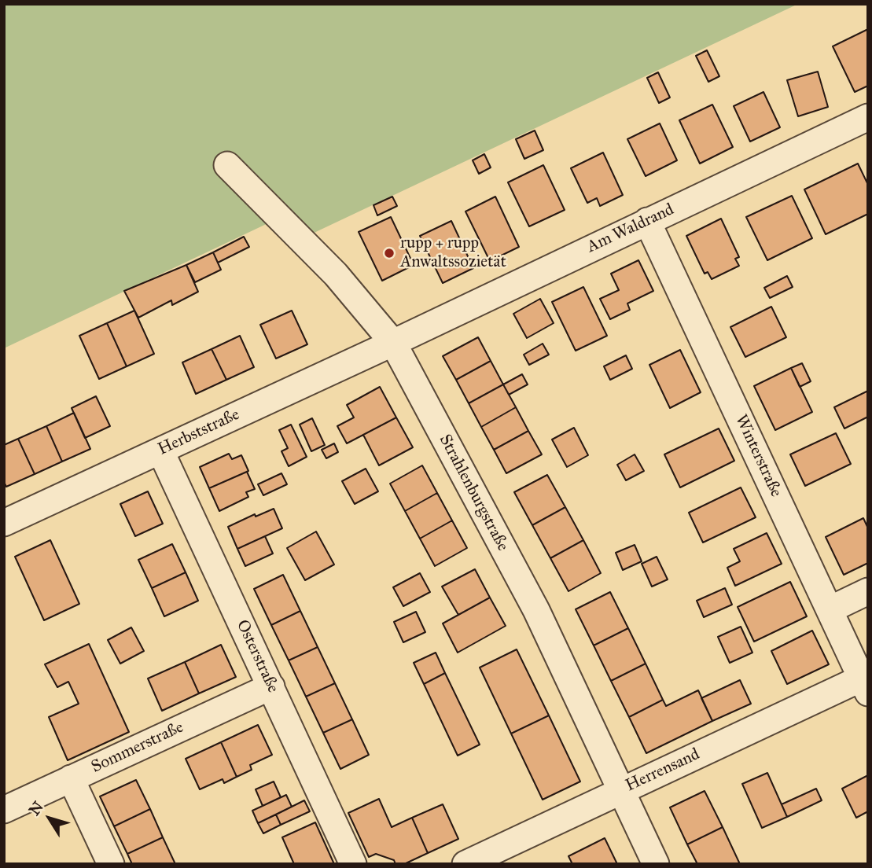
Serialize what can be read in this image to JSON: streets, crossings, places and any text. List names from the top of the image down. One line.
{"streets":{"street":["Am Waldrand","Herbststraße","Winterstraße","Strahlenburgstraße","Osterstraße","Sommerstraße","Herrensand"]},"crossings":[["Am Waldrand","Herbststraße"],["Am Waldrand","Winterstraße"],["Am Waldrand","Strahlenburgstraße"],["Herbststraße","Strahlenburgstraße"],["Herbststraße","Osterstraße"],["Winterstraße","Herrensand"],["Strahlenburgstraße","Herrensand"],["Osterstraße","Sommerstraße"]],"places":["rupp + rupp Anwaltssozietät"],"north":"top left"}
